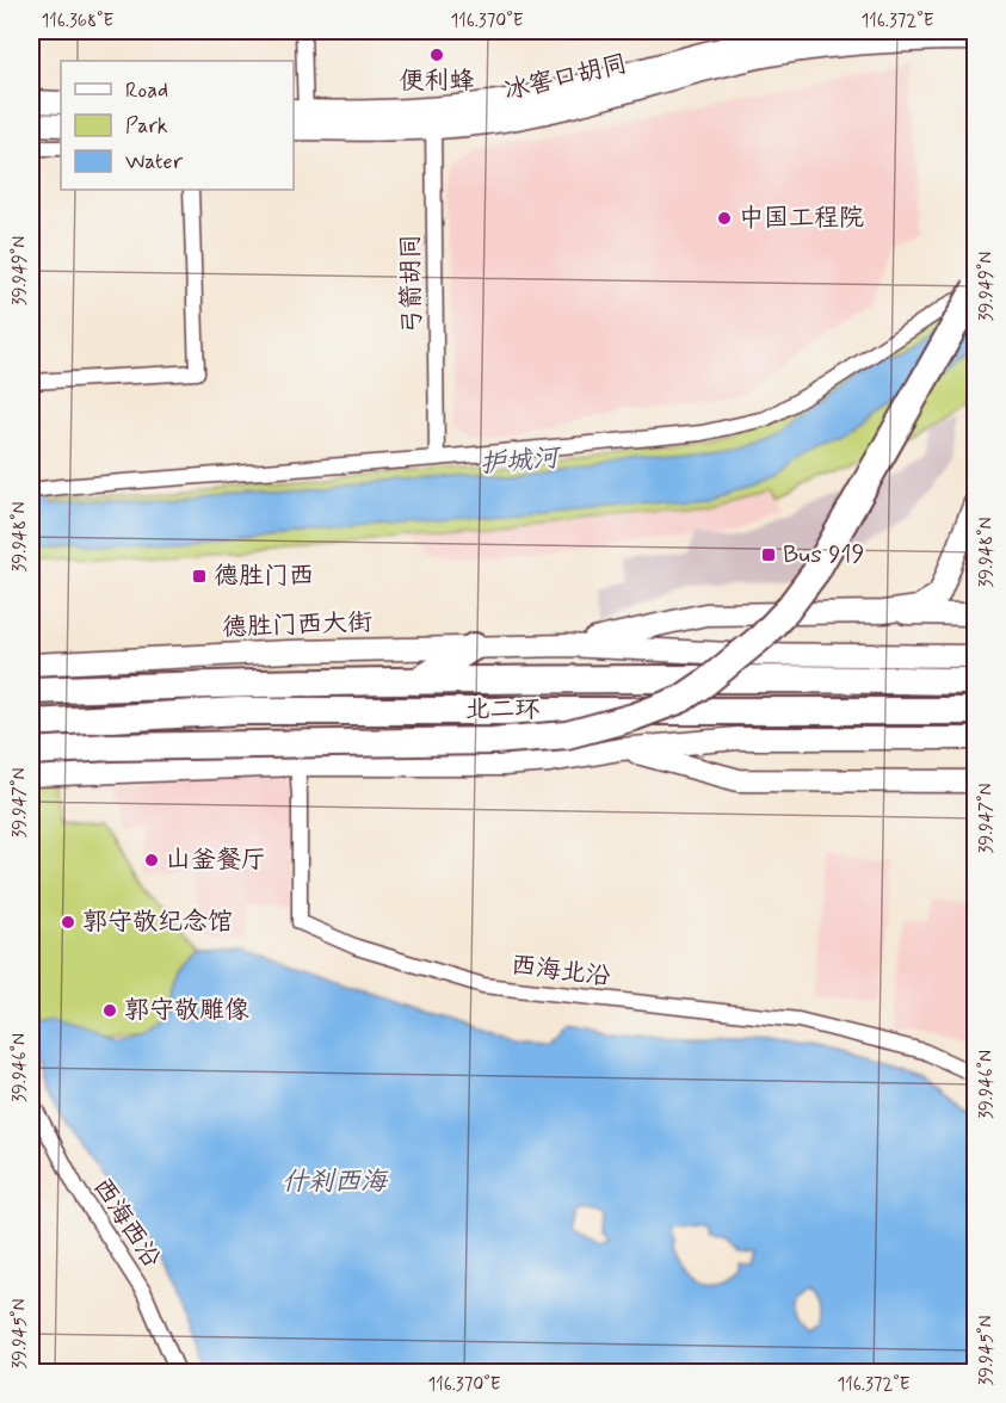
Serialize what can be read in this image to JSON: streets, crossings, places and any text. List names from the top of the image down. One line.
{"streets":{"highway":["北二环"],"street":["冰窖口胡同","弓箭胡同","德胜门西大街","西海北沿","西海西沿"]},"crossings":[["冰窖口胡同","弓箭胡同"]],"water":["护城河","什刹西海"],"places":{"other":["便利蜂","中国工程院","山釜餐厅","郭守敬纪念馆","郭守敬雕像"],"transit":["Bus 919","德胜门西"]},"legend":["Road","Park","Water"],"coordinates":["116.368°E","116.370°E","116.372°E","39.949°N","39.948°N","39.947°N","39.946°N","39.945°N"]}
